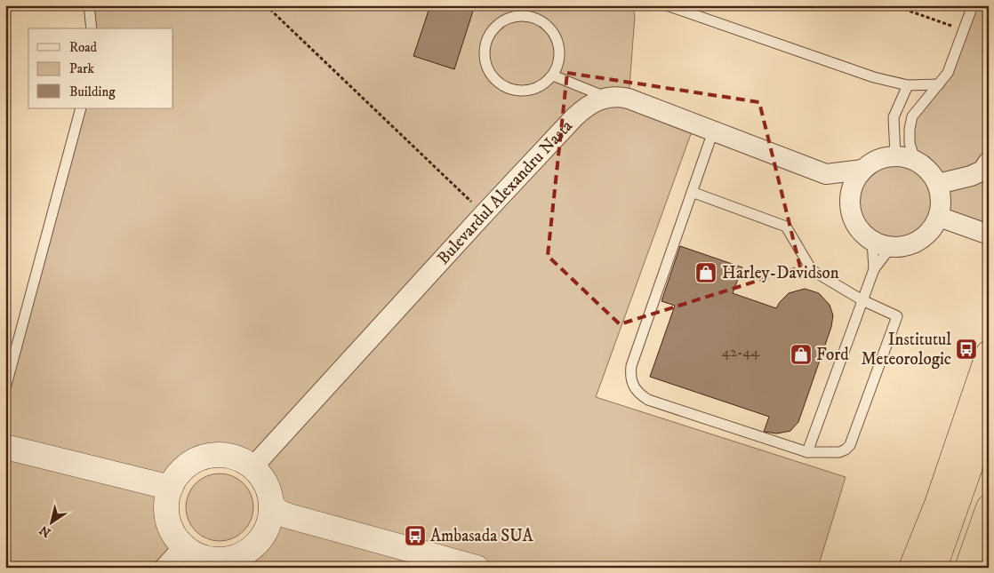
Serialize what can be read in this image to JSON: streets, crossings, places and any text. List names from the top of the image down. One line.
{"streets":{"street":["Bulevardul Alexandru Nasta"]},"places":{"shop":["Harley-Davidson","Ford"],"bus stop":["Institutul Meteorologic","Ambasada SUA"]},"house_numbers":["42-44"],"legend":["Road","Park","Building"],"north":"bottom left"}
